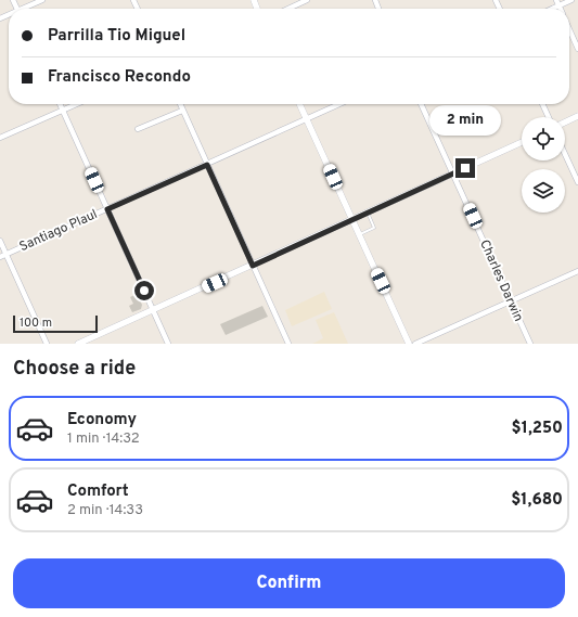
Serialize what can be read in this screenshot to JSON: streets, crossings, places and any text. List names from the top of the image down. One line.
{"streets":{"street":["Santiago Plaul","Charles Darwin"]},"scale_bar":"100 m","page":{"banner":["Parrilla Tio Miguel","Francisco Recondo"],"bubble":"2 min","scale":"100 m","heading":"Choose a ride","list":[{"name":"Economy","note":"1 min · 14:32","value":"$1,250"},{"name":"Comfort","note":"2 min · 14:33","value":"$1,680"}],"buttons":"Confirm"}}
